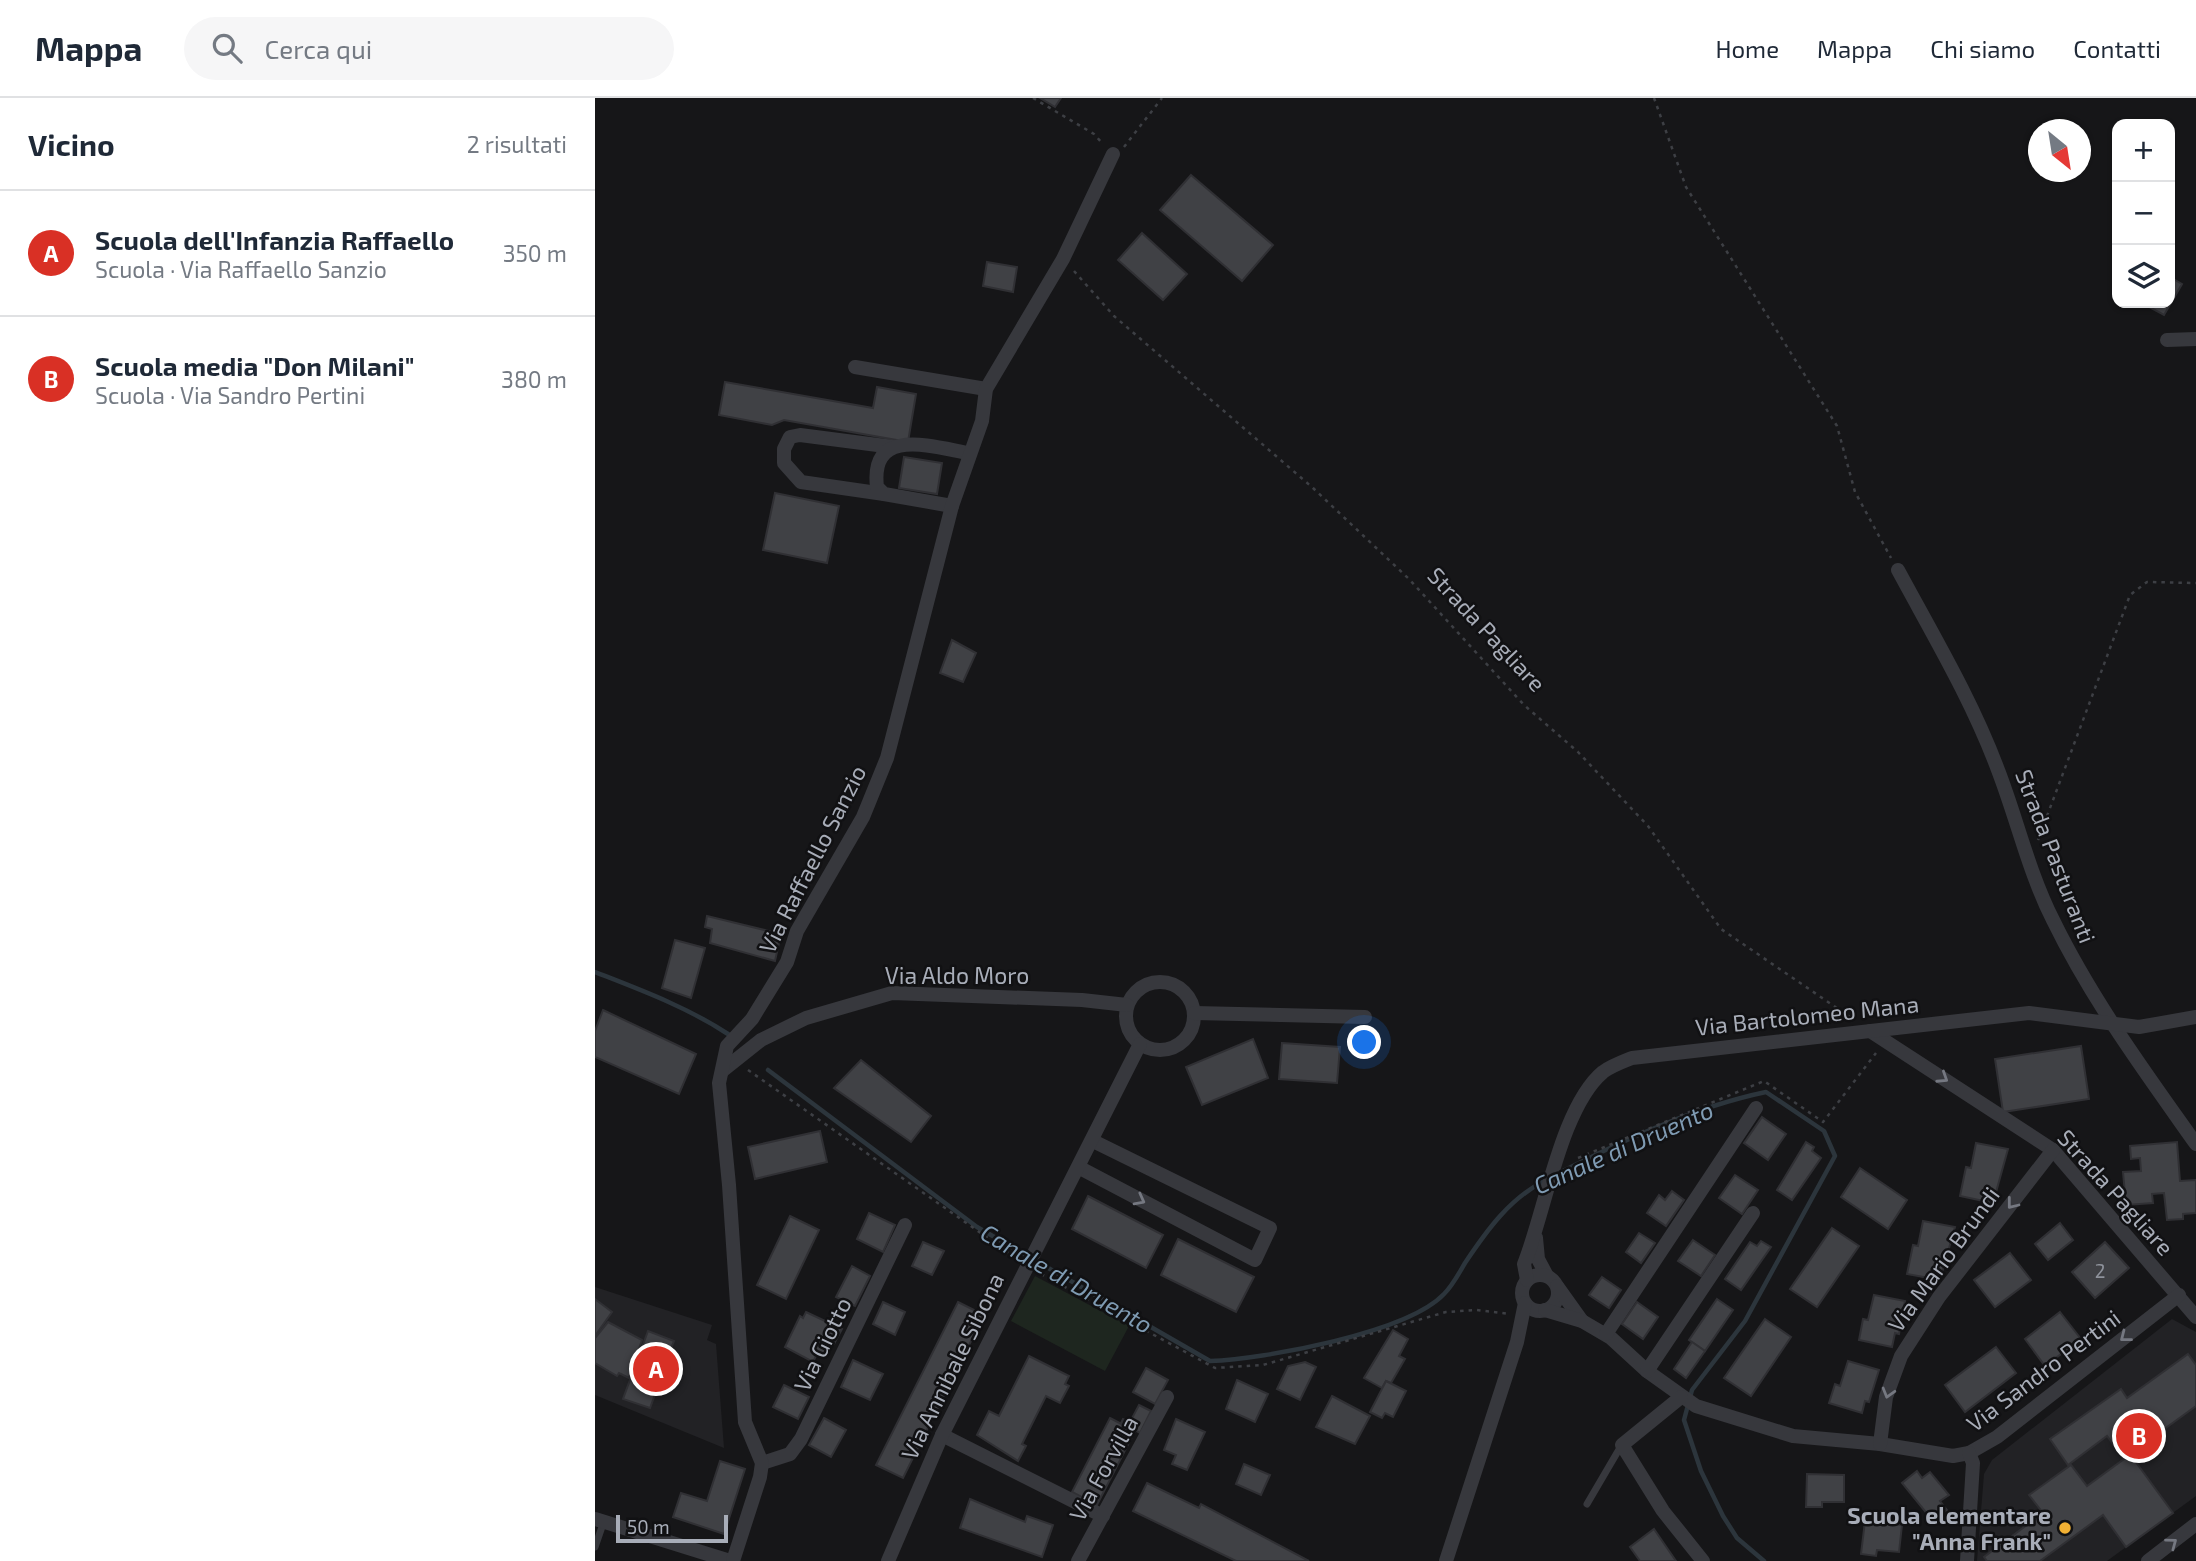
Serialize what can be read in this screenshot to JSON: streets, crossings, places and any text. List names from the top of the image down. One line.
{"streets":{"street":["Strada Pagliare","Strada Pasturanti","Via Raffaello Sanzio","Via Aldo Moro","Via Bartolomeo Mana","Via Mario Brundi","Via Giotto","Via Annibale Sibona","Via Sandro Pertini","Via Forvilla"]},"crossings":[["Strada Pagliare","Via Raffaello Sanzio"],["Strada Pagliare","Via Bartolomeo Mana"],["Strada Pagliare","Via Mario Brundi"],["Strada Pagliare","Via Sandro Pertini"],["Strada Pasturanti","Via Bartolomeo Mana"],["Via Raffaello Sanzio","Via Aldo Moro"],["Via Raffaello Sanzio","Via Giotto"],["Via Aldo Moro","Via Annibale Sibona"],["Via Bartolomeo Mana","Via Sandro Pertini"],["Via Mario Brundi","Via Sandro Pertini"]],"one_way":["Via Mario Brundi"],"water":["Canale di Druento"],"places":["Scuola elementare \"Anna Frank\""],"house_numbers":["2"],"scale_bar":"50 m","north":"bottom right","page":{"header":"Mappa","search":"Cerca qui","nav":["Home","Mappa","Chi siamo","Contatti"],"heading":["Vicino","2 risultati"],"map_buttons":["+","−"],"list":[{"mark":"A","name":"Scuola dell'Infanzia Raffaello","note":"Scuola · Via Raffaello Sanzio","value":"350 m"},{"mark":"B","name":"Scuola media \"Don Milani\"","note":"Scuola · Via Sandro Pertini","value":"380 m"}],"pins":["A","B"],"scale":"50 m"}}
